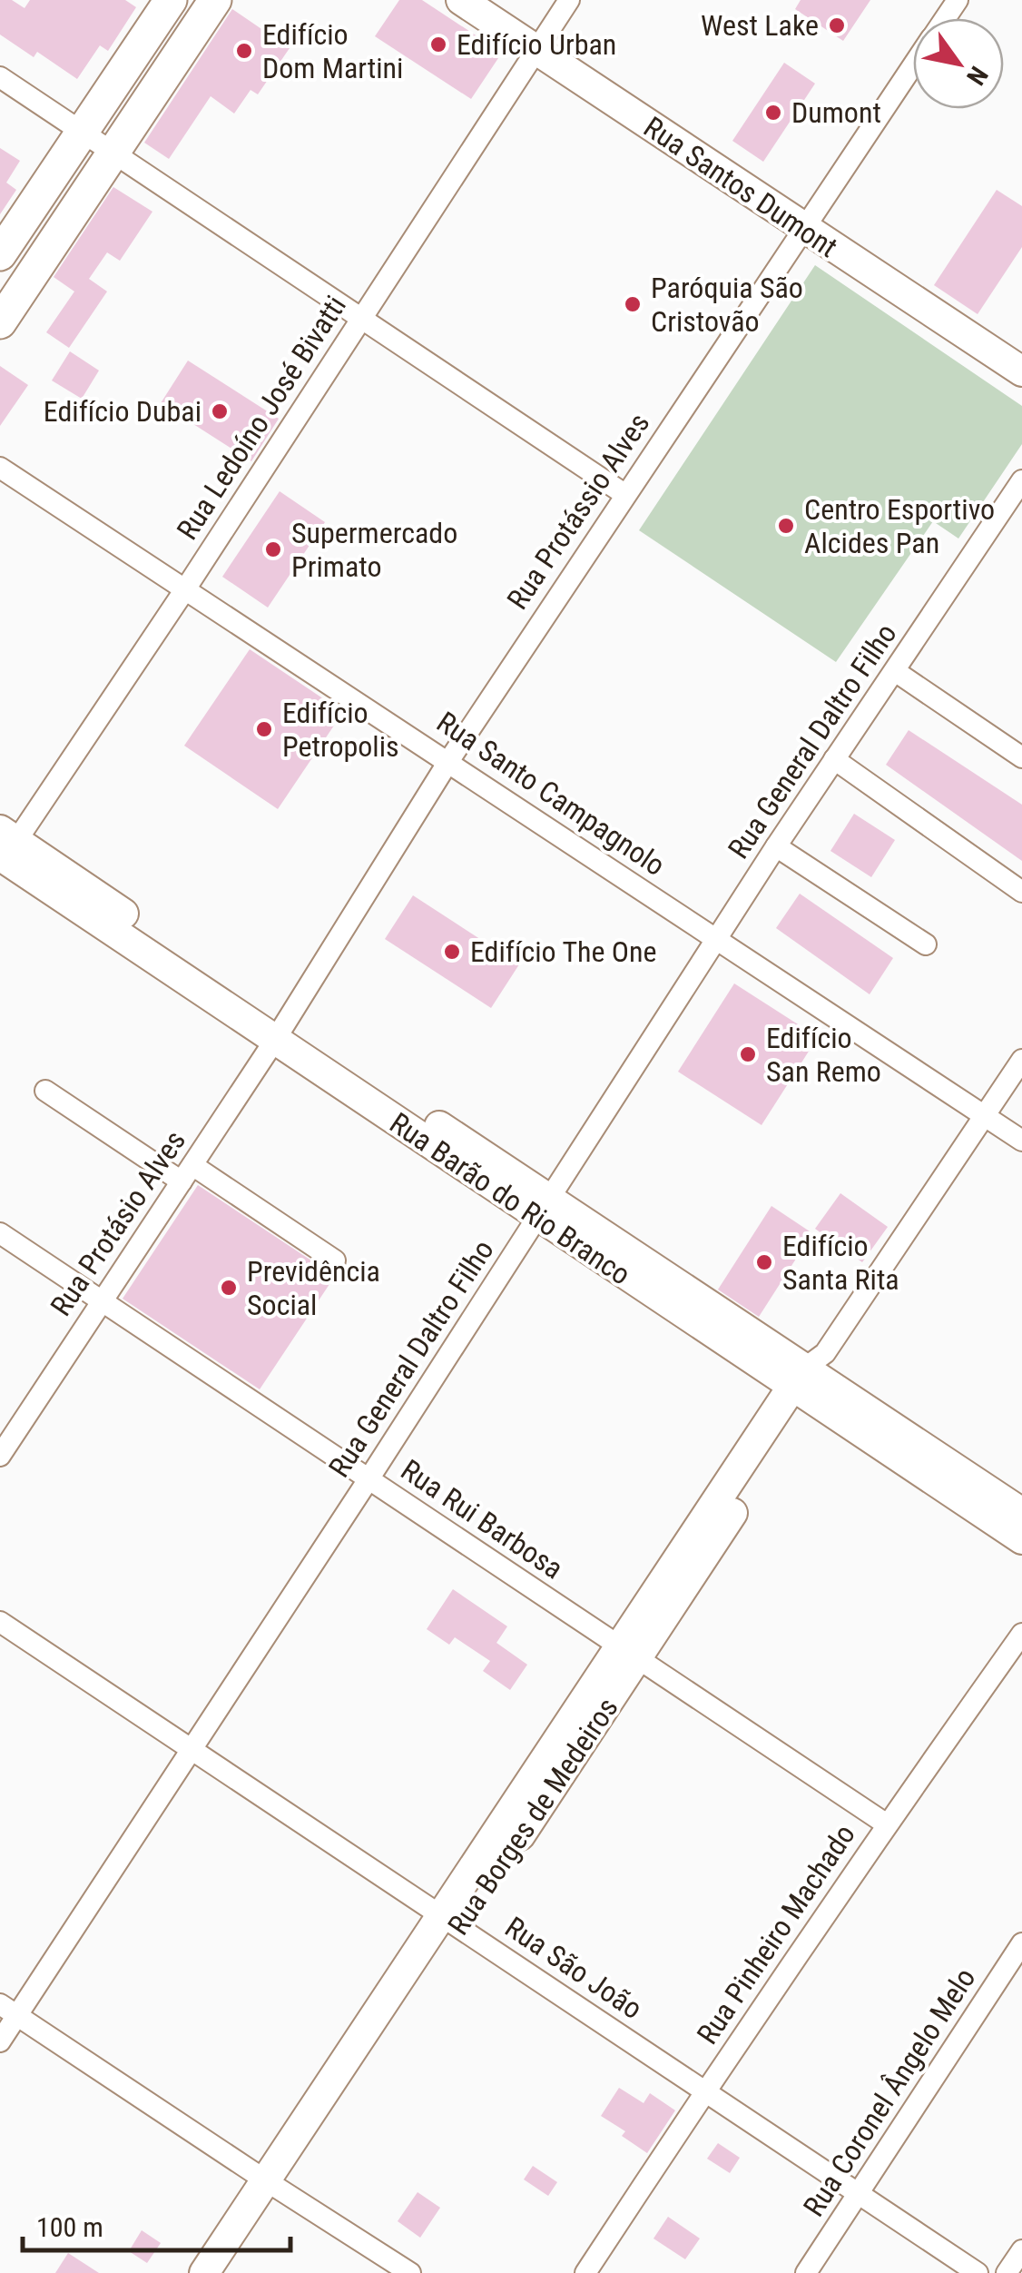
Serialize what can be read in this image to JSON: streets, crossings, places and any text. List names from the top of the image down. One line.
{"streets":{"street":["Rua Santos Dumont","Rua Ledoíno José Bivatti","Rua Protássio Alves","Rua General Daltro Filho","Rua Santo Campagnolo","Rua Barão do Rio Branco","Rua Protásio Alves","Rua Rui Barbosa","Rua Borges de Medeiros","Rua Pinheiro Machado","Rua São João","Rua Coronel Ângelo Melo"]},"crossings":[["Rua Santos Dumont","Rua Ledoíno José Bivatti"],["Rua Santos Dumont","Rua Protássio Alves"],["Rua Ledoíno José Bivatti","Rua Santo Campagnolo"],["Rua Ledoíno José Bivatti","Rua Barão do Rio Branco"],["Rua Protássio Alves","Rua Santo Campagnolo"],["Rua Protássio Alves","Rua Barão do Rio Branco"],["Rua Protássio Alves","Rua Protásio Alves"],["Rua General Daltro Filho","Rua Santo Campagnolo"],["Rua General Daltro Filho","Rua Barão do Rio Branco"],["Rua General Daltro Filho","Rua Rui Barbosa"],["Rua General Daltro Filho","Rua São João"],["Rua Barão do Rio Branco","Rua Protásio Alves"],["Rua Barão do Rio Branco","Rua Borges de Medeiros"],["Rua Protásio Alves","Rua Rui Barbosa"],["Rua Rui Barbosa","Rua Borges de Medeiros"],["Rua Rui Barbosa","Rua Pinheiro Machado"],["Rua Borges de Medeiros","Rua São João"],["Rua Pinheiro Machado","Rua São João"],["Rua São João","Rua Coronel Ângelo Melo"]],"places":["West Lake","Edifício Urban","Edifício Dom Martini","Dumont","Paróquia São Cristovão","Edifício Dubai","Centro Esportivo Alcides Pan","Supermercado Primato","Edifício Petropolis","Edifício The One","Edifício San Remo","Edifício Santa Rita","Previdência Social"],"scale_bar":"100 m","north":"bottom right"}
